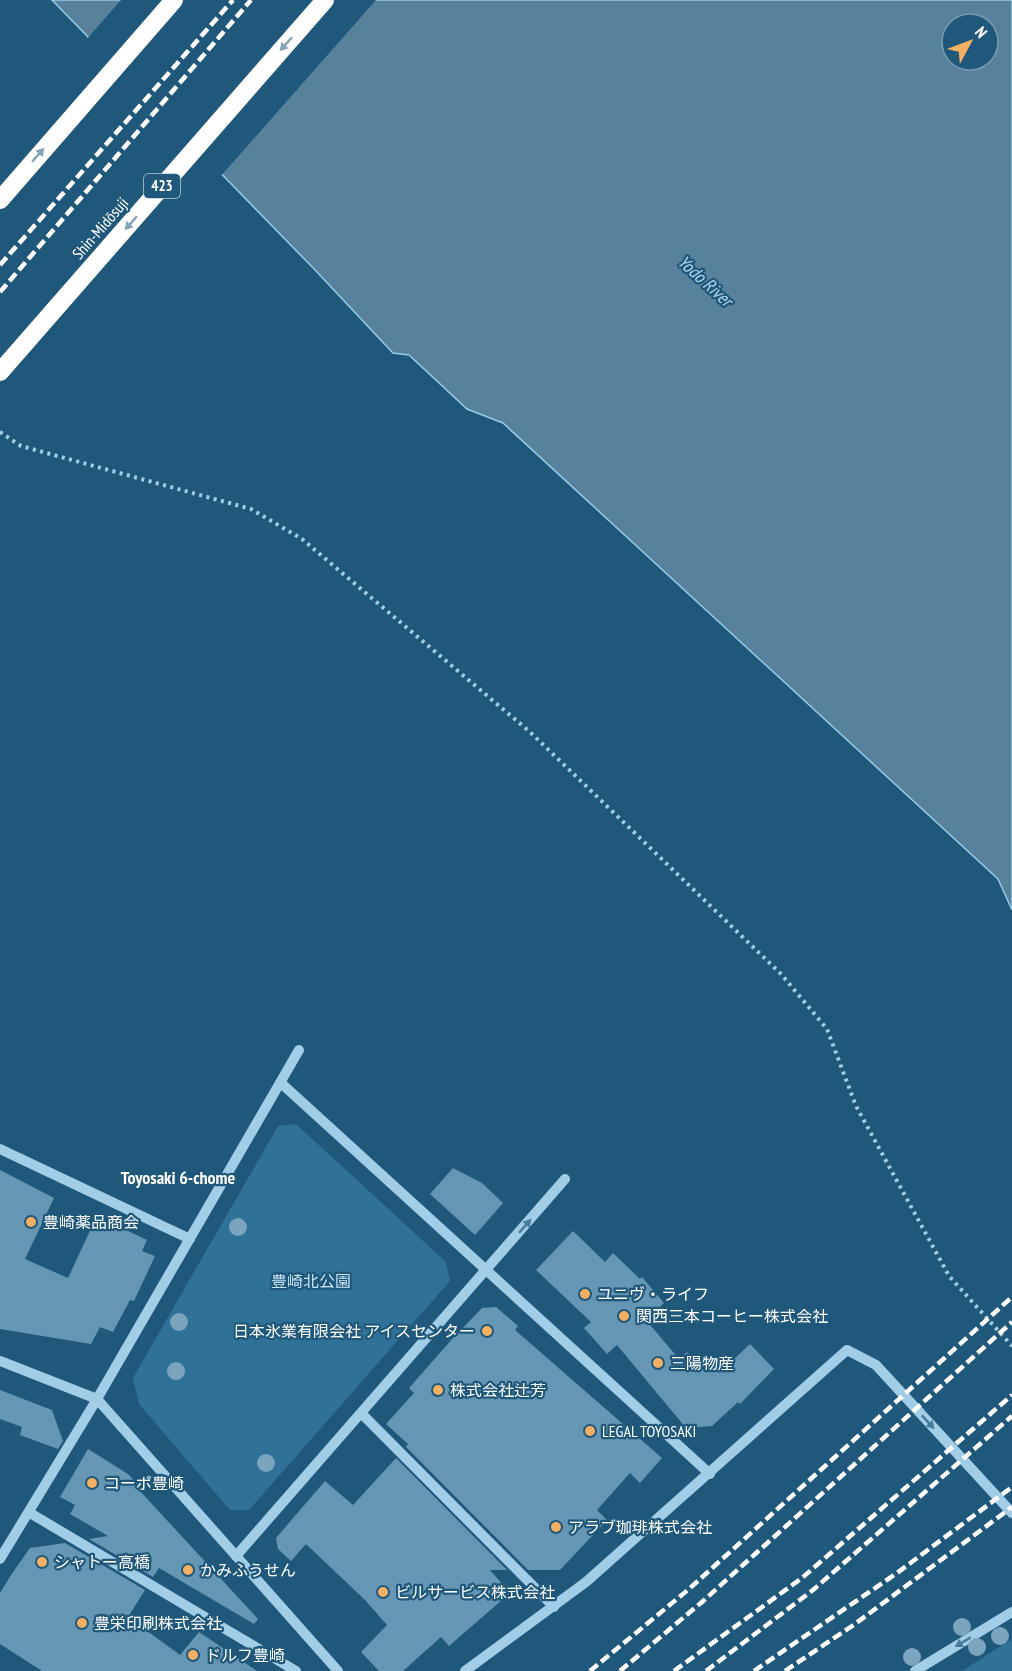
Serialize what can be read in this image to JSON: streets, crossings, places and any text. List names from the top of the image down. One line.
{"streets":{"highway":["423","Shin-Midōsuji"]},"districts":["Toyosaki 6-chome"],"water":["Yodo River"],"parks":["豊崎北公園"],"places":["豊崎薬品商会","ユニヴ・ライフ","関西三本コーヒー株式会社","日本氷業有限会社 アイスセンター","三陽物産","株式会社辻芳","LEGAL TOYOSAKI","コーポ豊崎","アラブ珈琲株式会社","シャトー高橋","かみふうせん","ビルサービス株式会社","豊栄印刷株式会社","ドルフ豊崎"],"north":"top right"}
